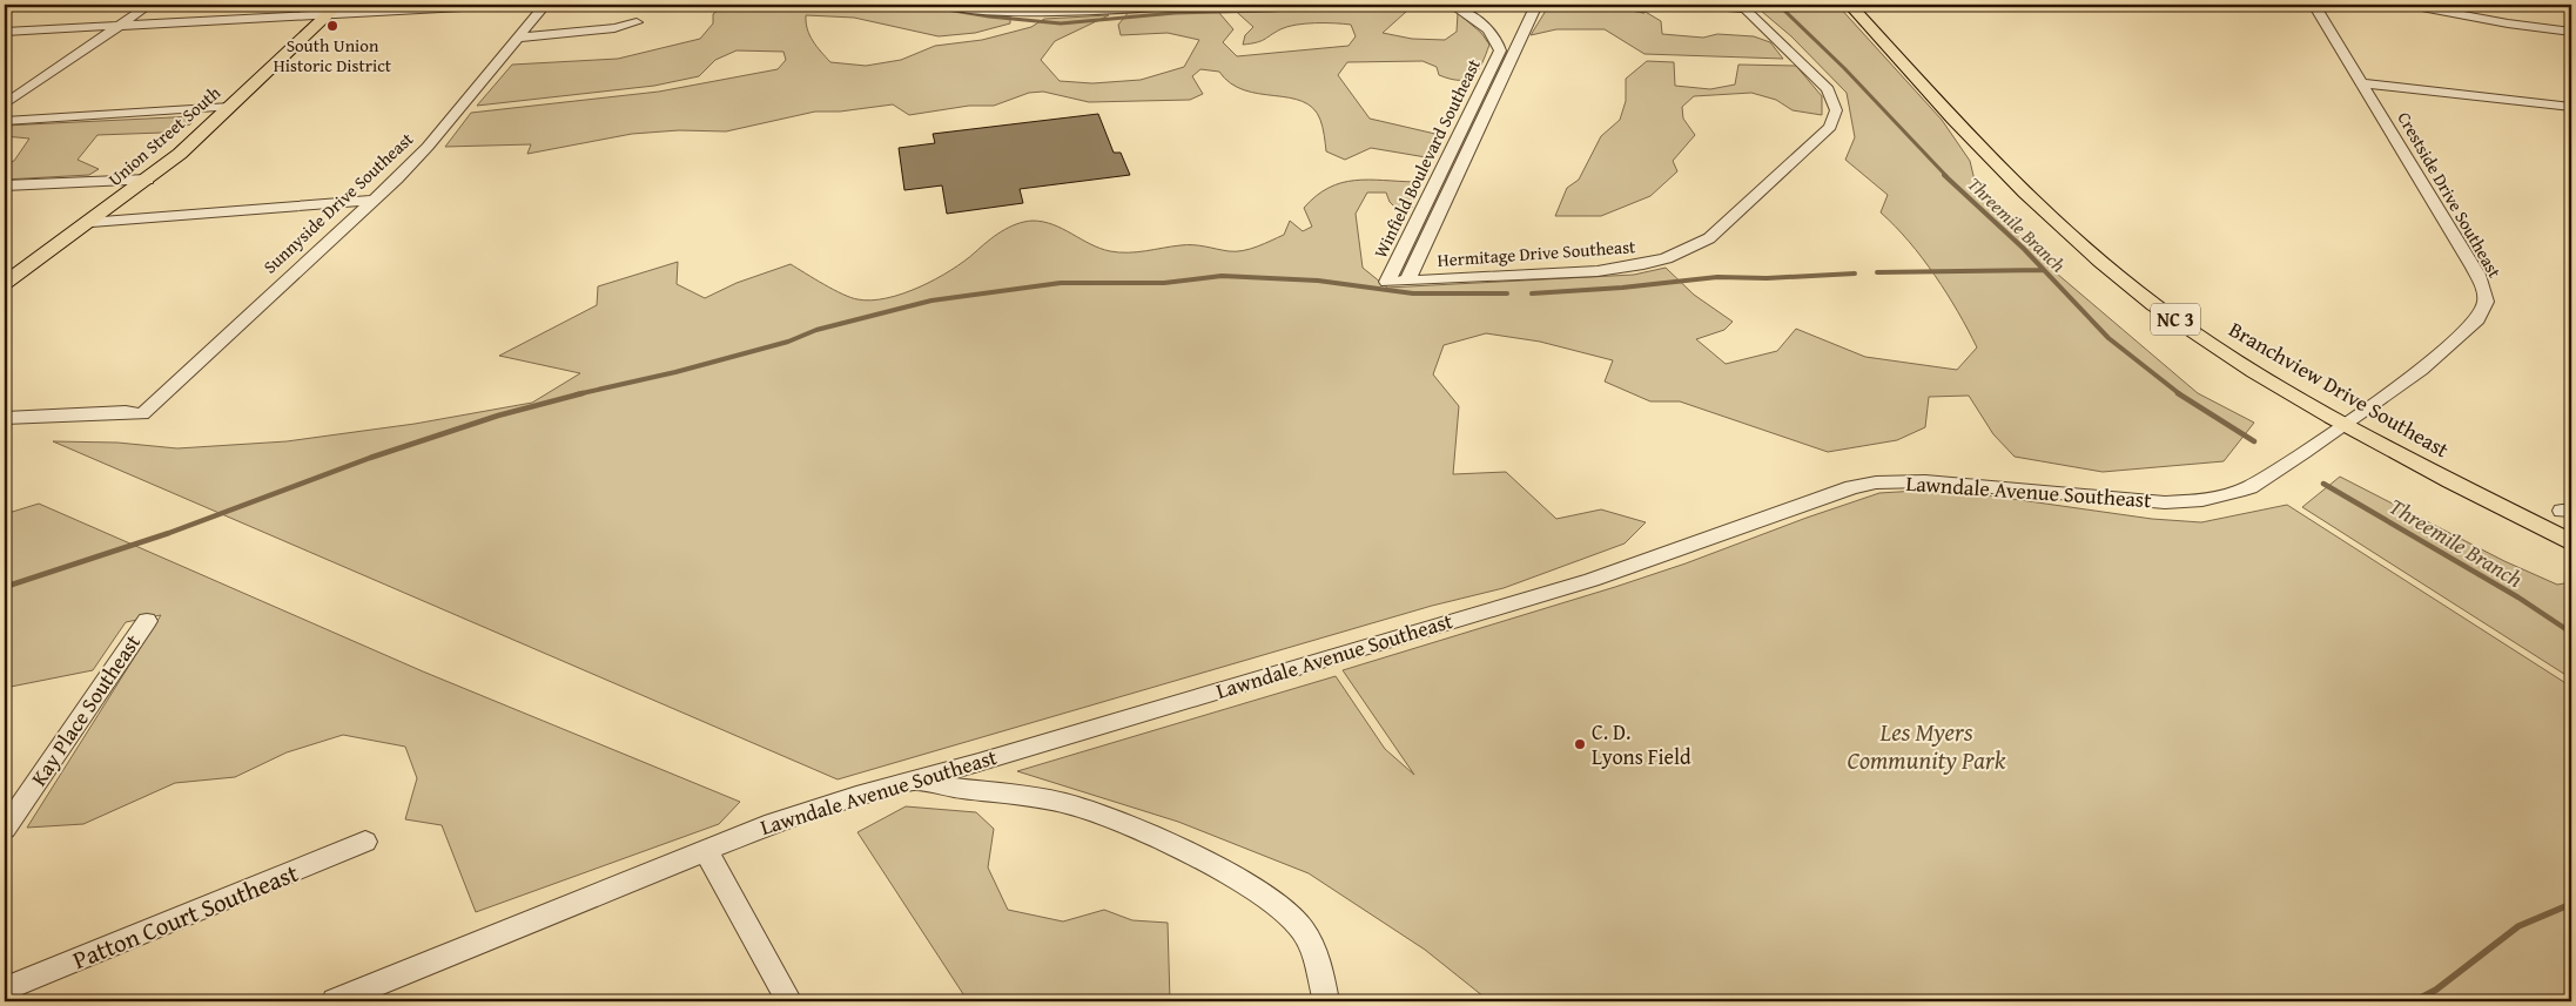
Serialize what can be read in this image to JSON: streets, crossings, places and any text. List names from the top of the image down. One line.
{"streets":{"main road":["Union Street South","NC 3","Branchview Drive Southeast"],"street":["Winfield Boulevard Southeast","Crestside Drive Southeast","Sunnyside Drive Southeast","Hermitage Drive Southeast","Lawndale Avenue Southeast","Kay Place Southeast","Patton Court Southeast"]},"crossings":[["Winfield Boulevard Southeast","Hermitage Drive Southeast"],["Crestside Drive Southeast","Branchview Drive Southeast"],["Crestside Drive Southeast","Lawndale Avenue Southeast"],["Branchview Drive Southeast","Lawndale Avenue Southeast"]],"water":["Threemile Branch"],"parks":["Les Myers Community Park"],"places":["South Union Historic District","C. D. Lyons Field"]}
